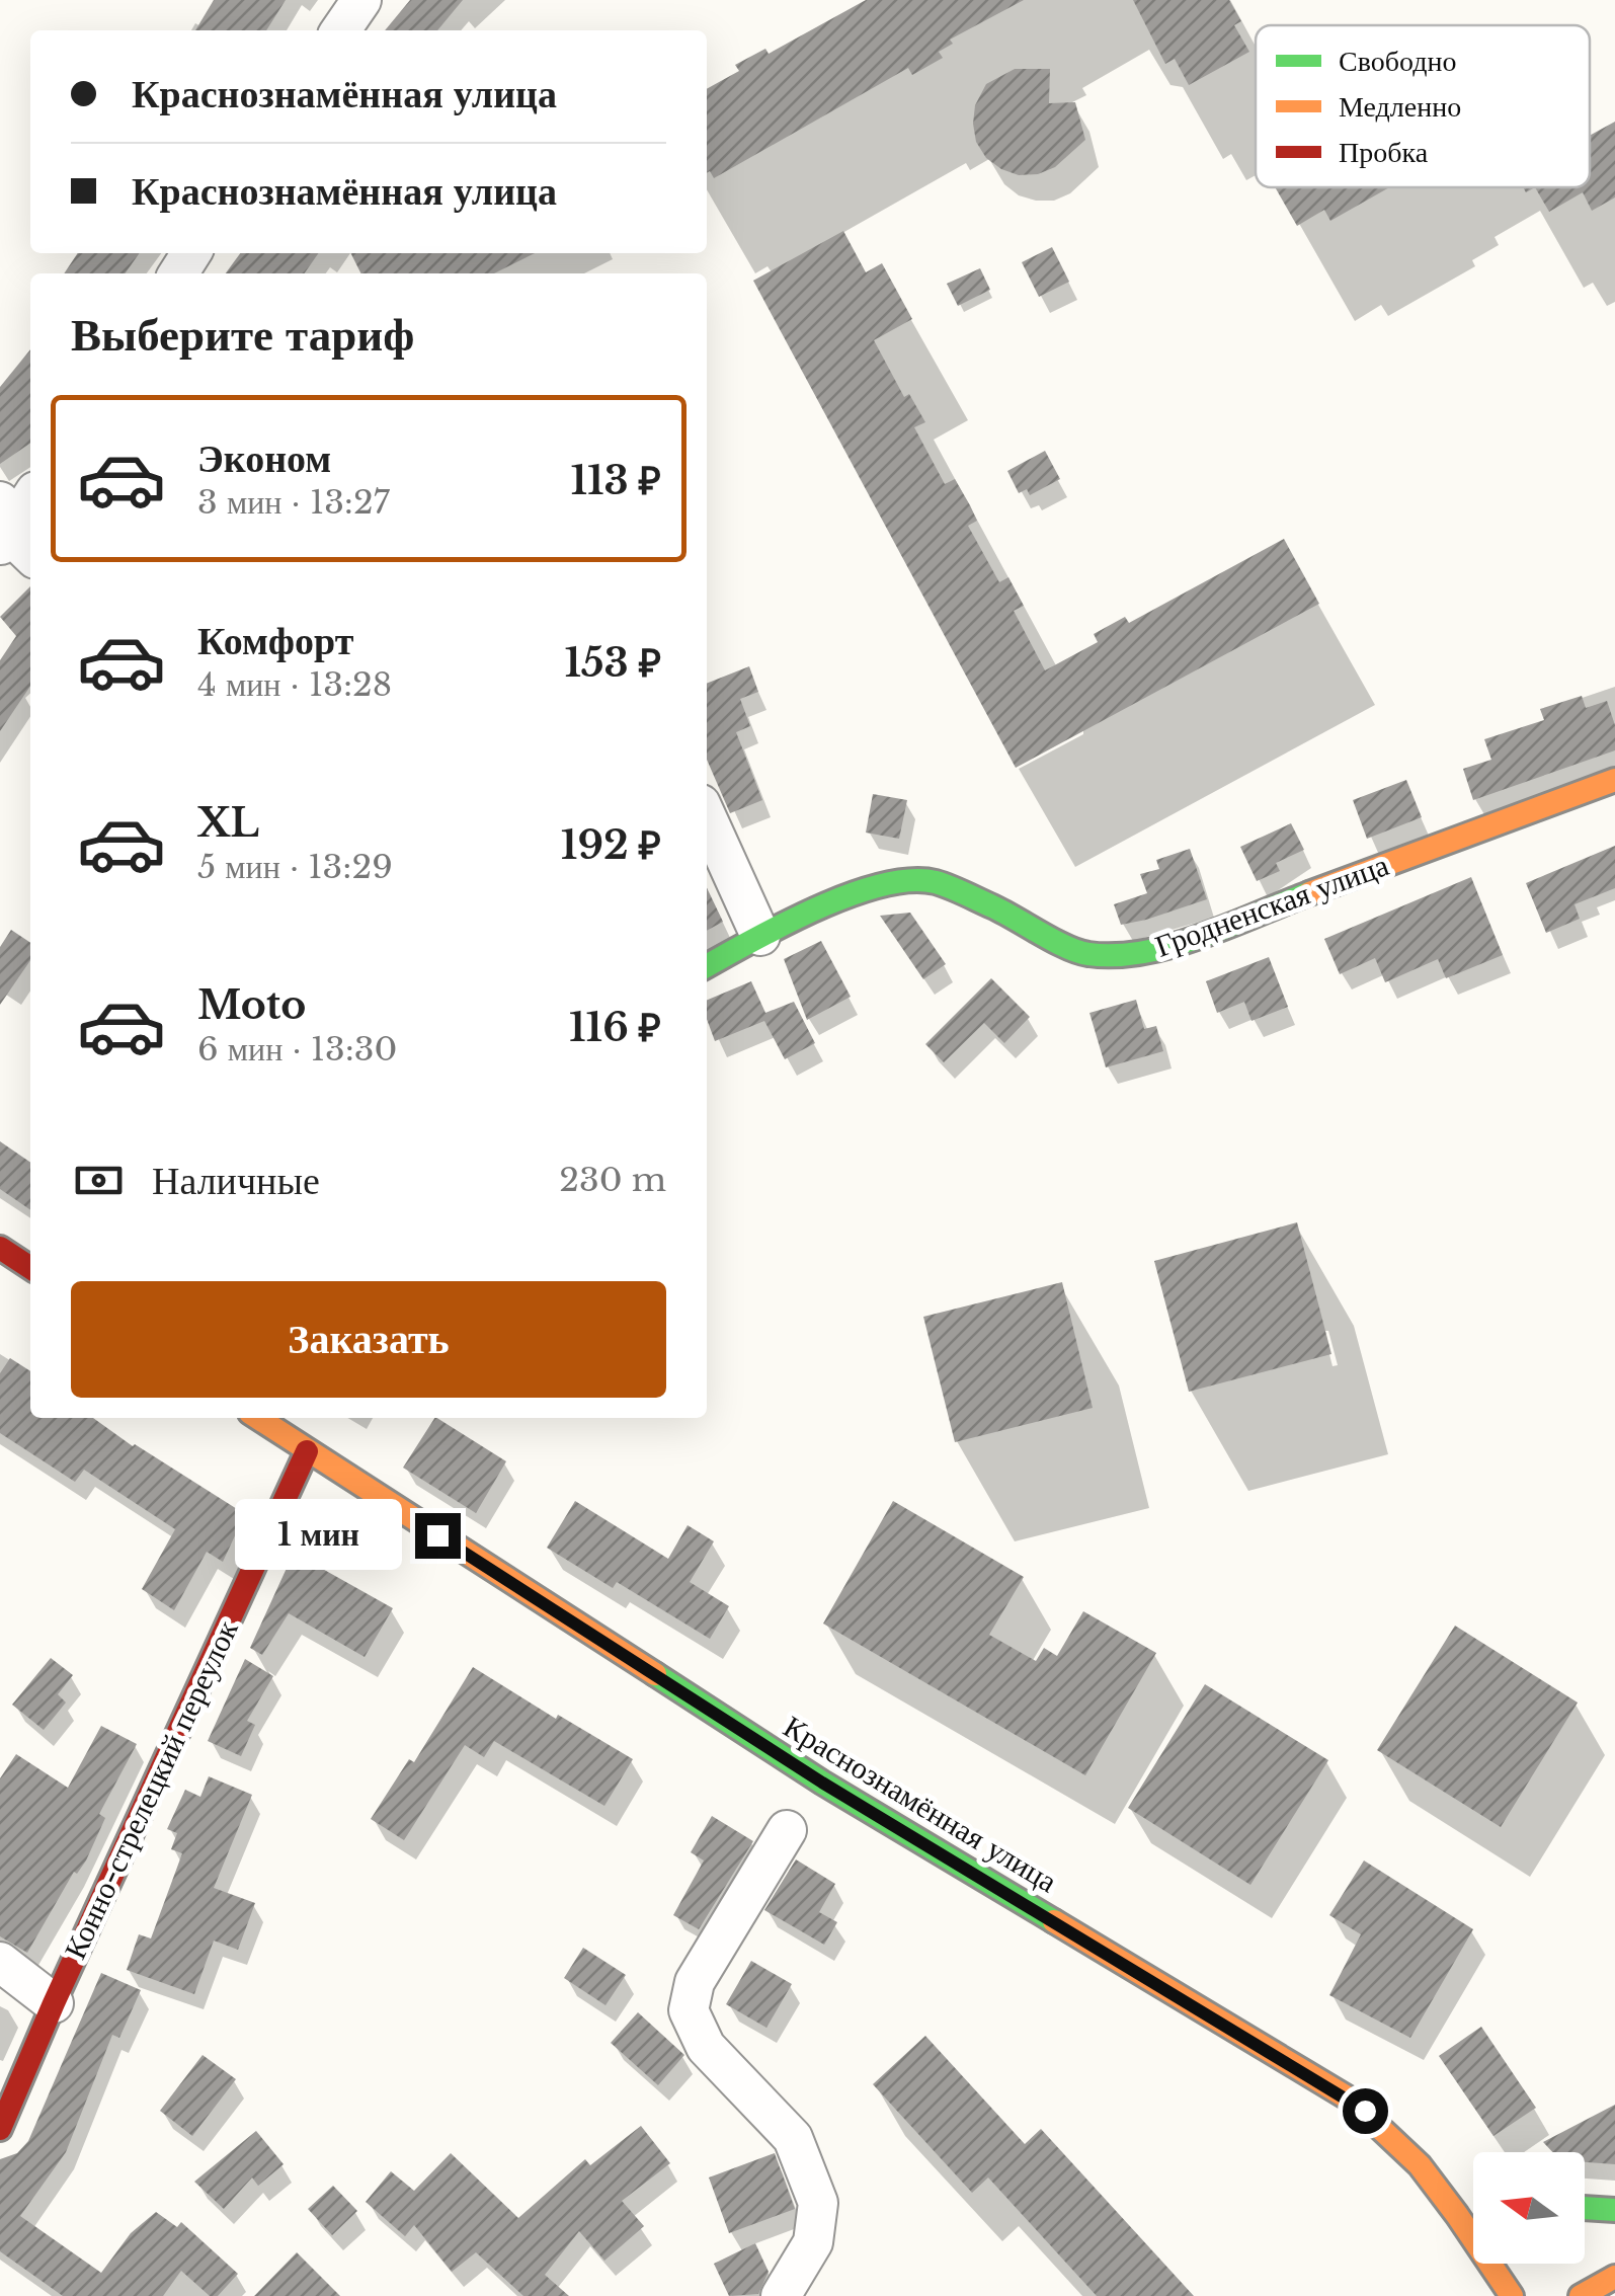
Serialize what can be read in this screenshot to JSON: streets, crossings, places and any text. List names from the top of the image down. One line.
{"streets":{"street":["Гродненская улица","Конно-стрелецкий переулок","Краснознамённая улица"]},"crossings":[["Конно-стрелецкий переулок","Краснознамённая улица"]],"legend":["Свободно","Медленно","Пробка"],"north":"left","page":{"banner":["Краснознамённая улица","Краснознамённая улица"],"heading":"Выберите тариф","list":[{"name":"Эконом","note":"3 мин · 13:27","value":"113 ₽"},{"name":"Комфорт","note":"4 мин · 13:28","value":"153 ₽"},{"name":"XL","note":"5 мин · 13:29","value":"192 ₽"},{"name":"Moto","note":"6 мин · 13:30","value":"116 ₽"}],"pay":["Наличные","230 m"],"buttons":"Заказать","bubble":"1 мин"}}
